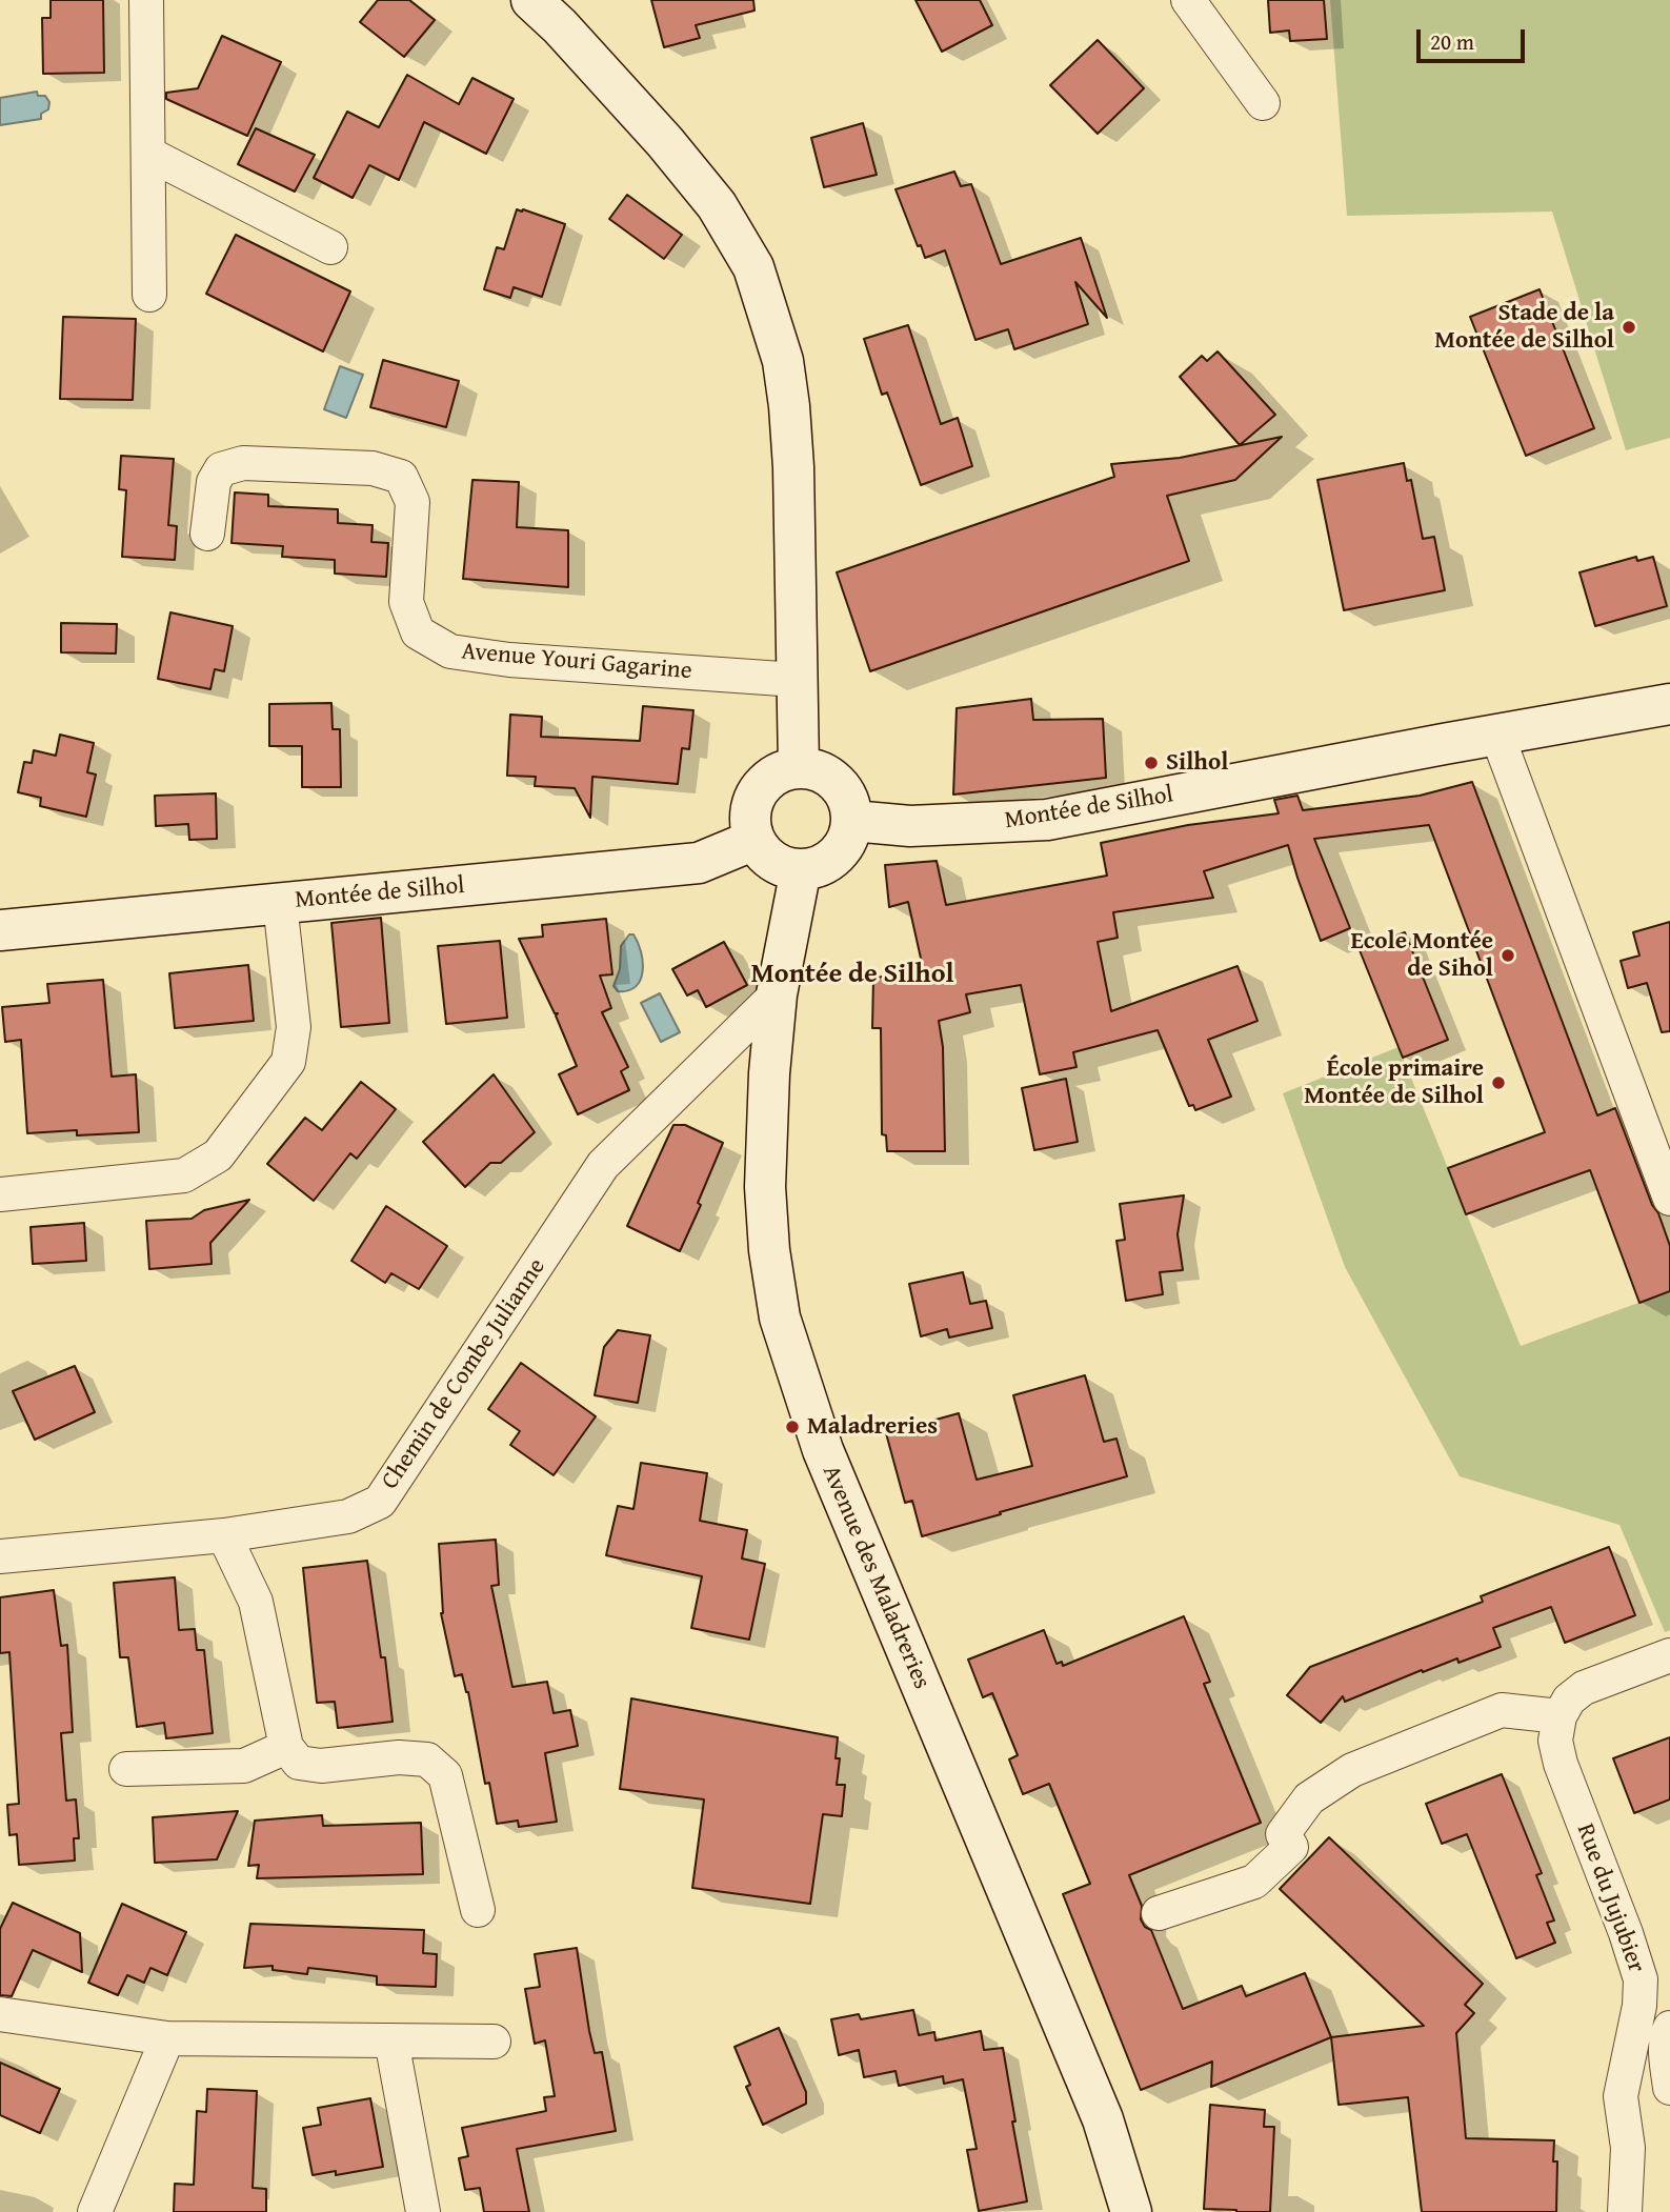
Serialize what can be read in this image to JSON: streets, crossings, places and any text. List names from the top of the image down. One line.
{"streets":{"street":["Avenue Youri Gagarine","Montée de Silhol","Chemin de Combe Julianne","Avenue des Maladreries","Rue du Jujubier"]},"crossings":[["Montée de Silhol","Avenue des Maladreries"],["Chemin de Combe Julianne","Avenue des Maladreries"]],"districts":["Montée de Silhol"],"places":["Stade de la Montée de Silhol","Silhol","Ecole Montée de Sihol","École primaire Montée de Silhol","Maladreries"],"scale_bar":"20 m"}
